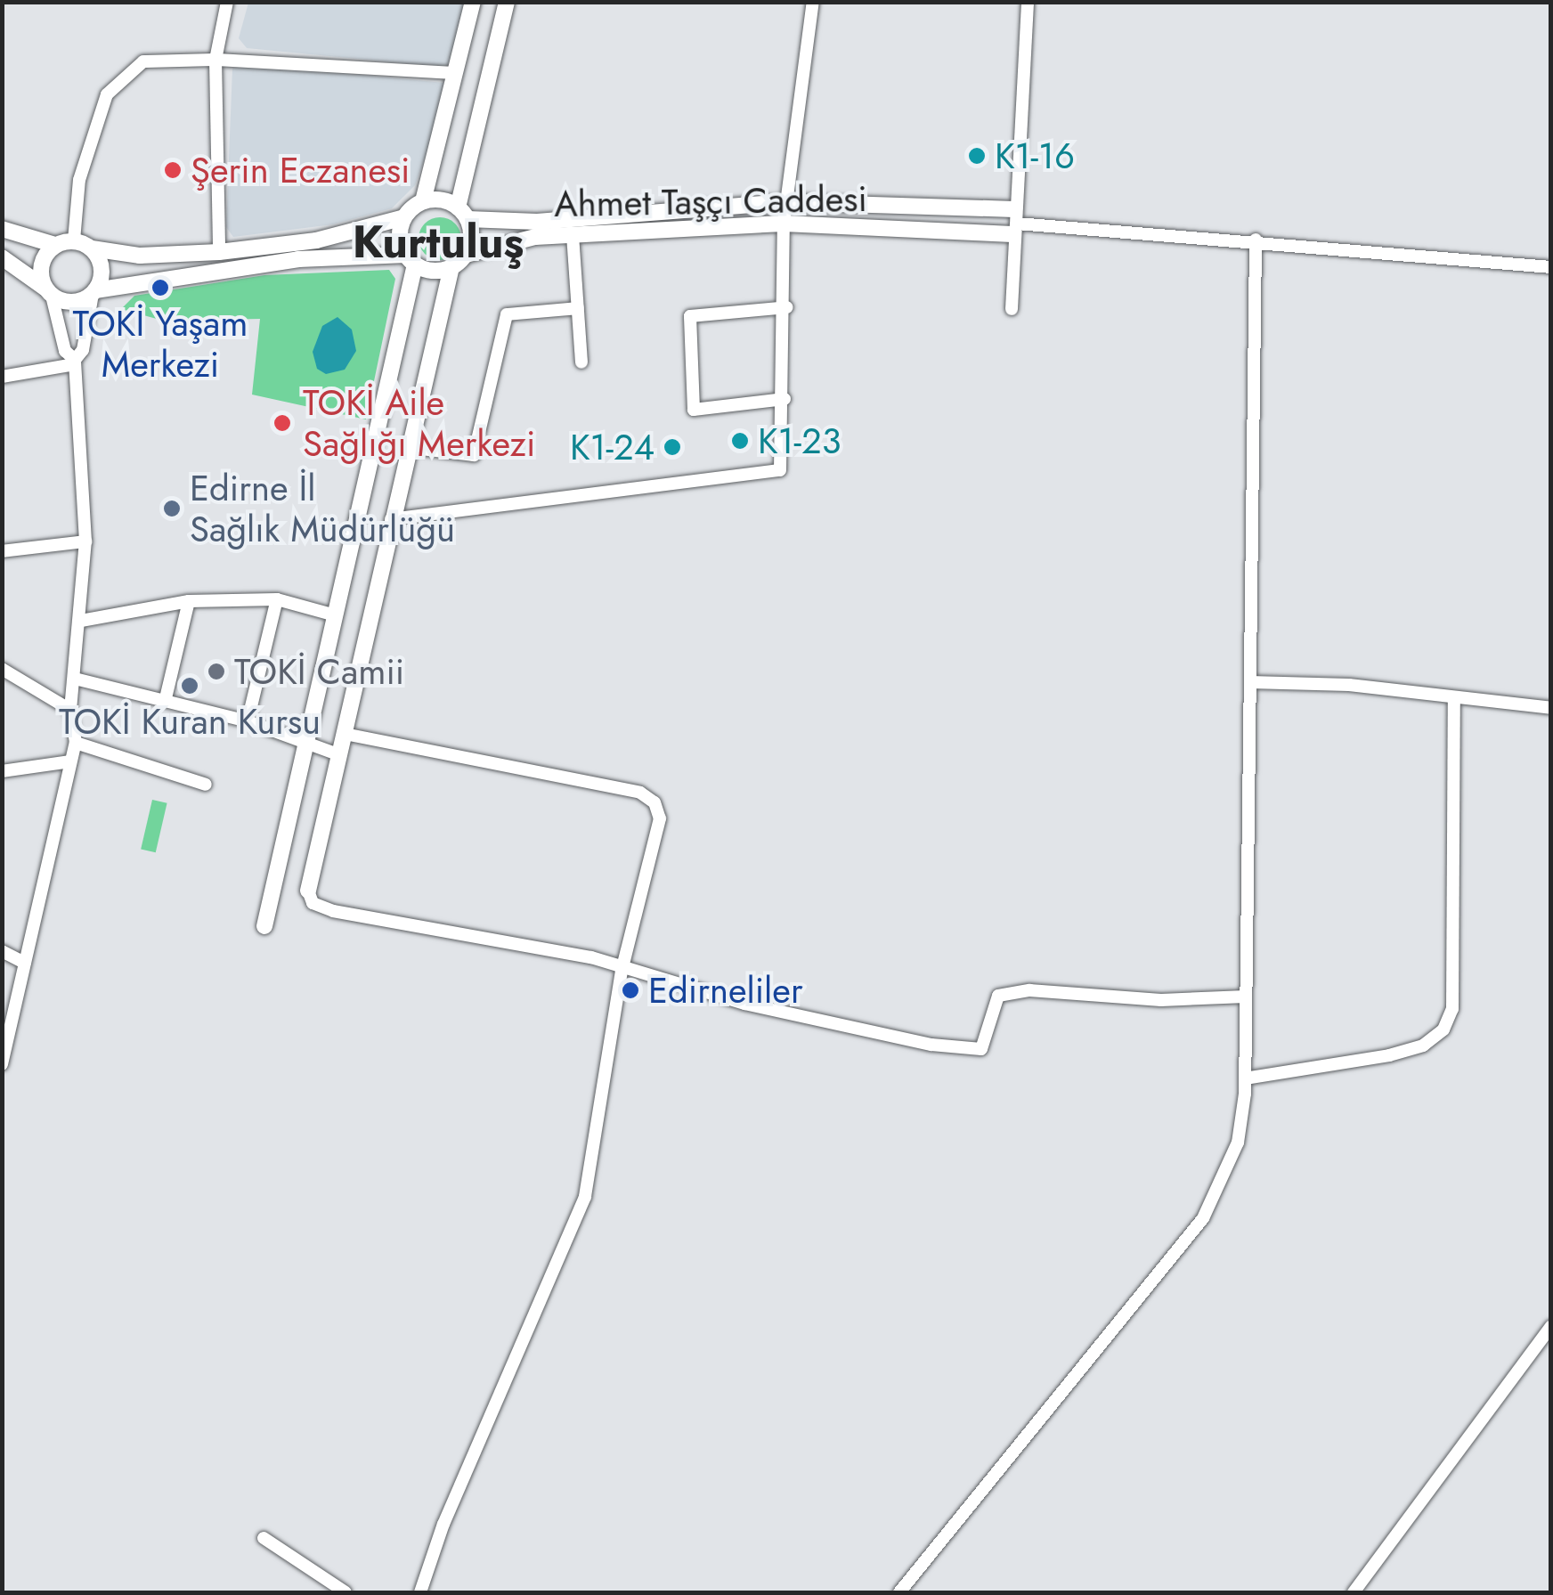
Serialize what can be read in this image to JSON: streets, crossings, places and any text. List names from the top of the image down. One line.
{"streets":{"main road":["Ahmet Taşçı Caddesi"]},"districts":["Kurtuluş"],"places":["K1-16","Şerin Eczanesi","TOKİ Yaşam Merkezi","TOKİ Aile Sağlığı Merkezi","K1-23","K1-24","Edirne İl Sağlık Müdürlüğü","TOKİ Camii","TOKİ Kuran Kursu","Edirneliler"]}
